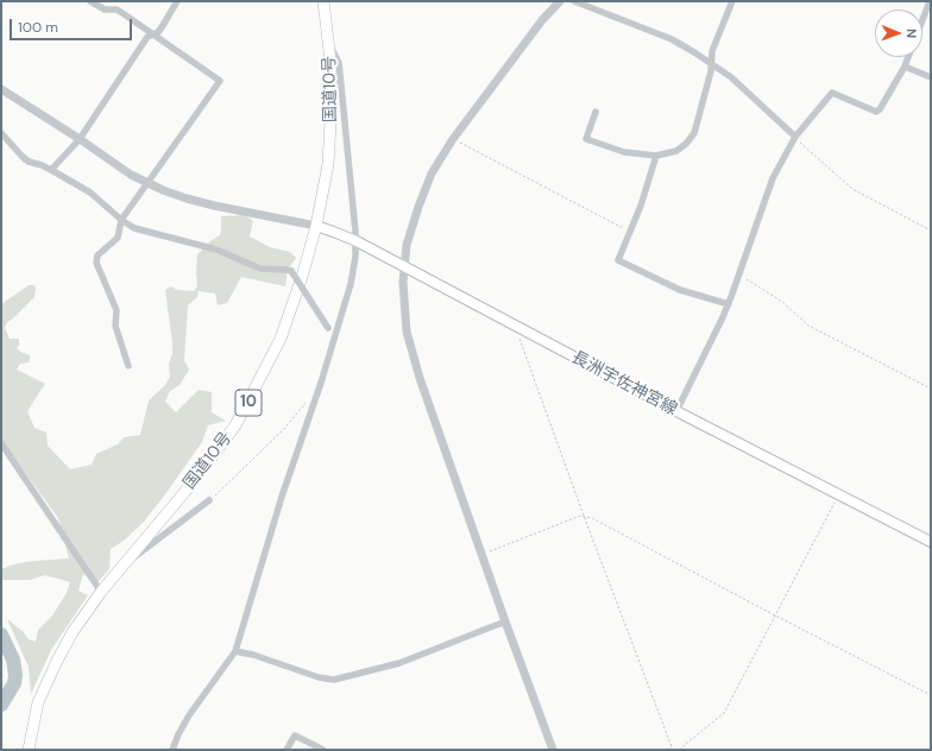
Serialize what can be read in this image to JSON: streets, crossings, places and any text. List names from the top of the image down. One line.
{"streets":{"highway":["国道10号","10"],"main road":["長洲宇佐神宮線"]},"crossings":[["国道10号","長洲宇佐神宮線"]],"scale_bar":"100 m","north":"right"}
